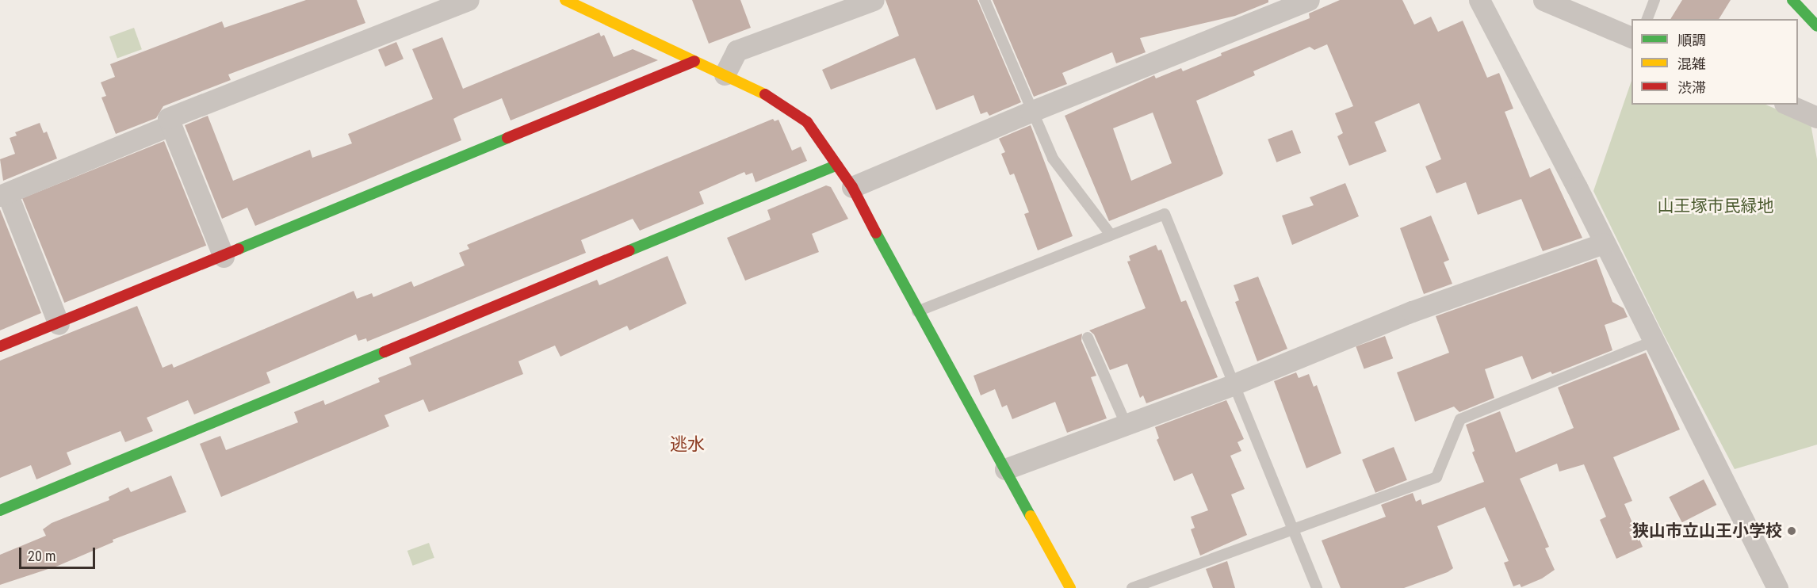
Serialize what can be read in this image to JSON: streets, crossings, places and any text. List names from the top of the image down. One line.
{"districts":["逃水"],"parks":["山王塚市民緑地"],"places":["狭山市立山王小学校"],"legend":["順調","混雑","渋滞"],"scale_bar":"20 m"}
